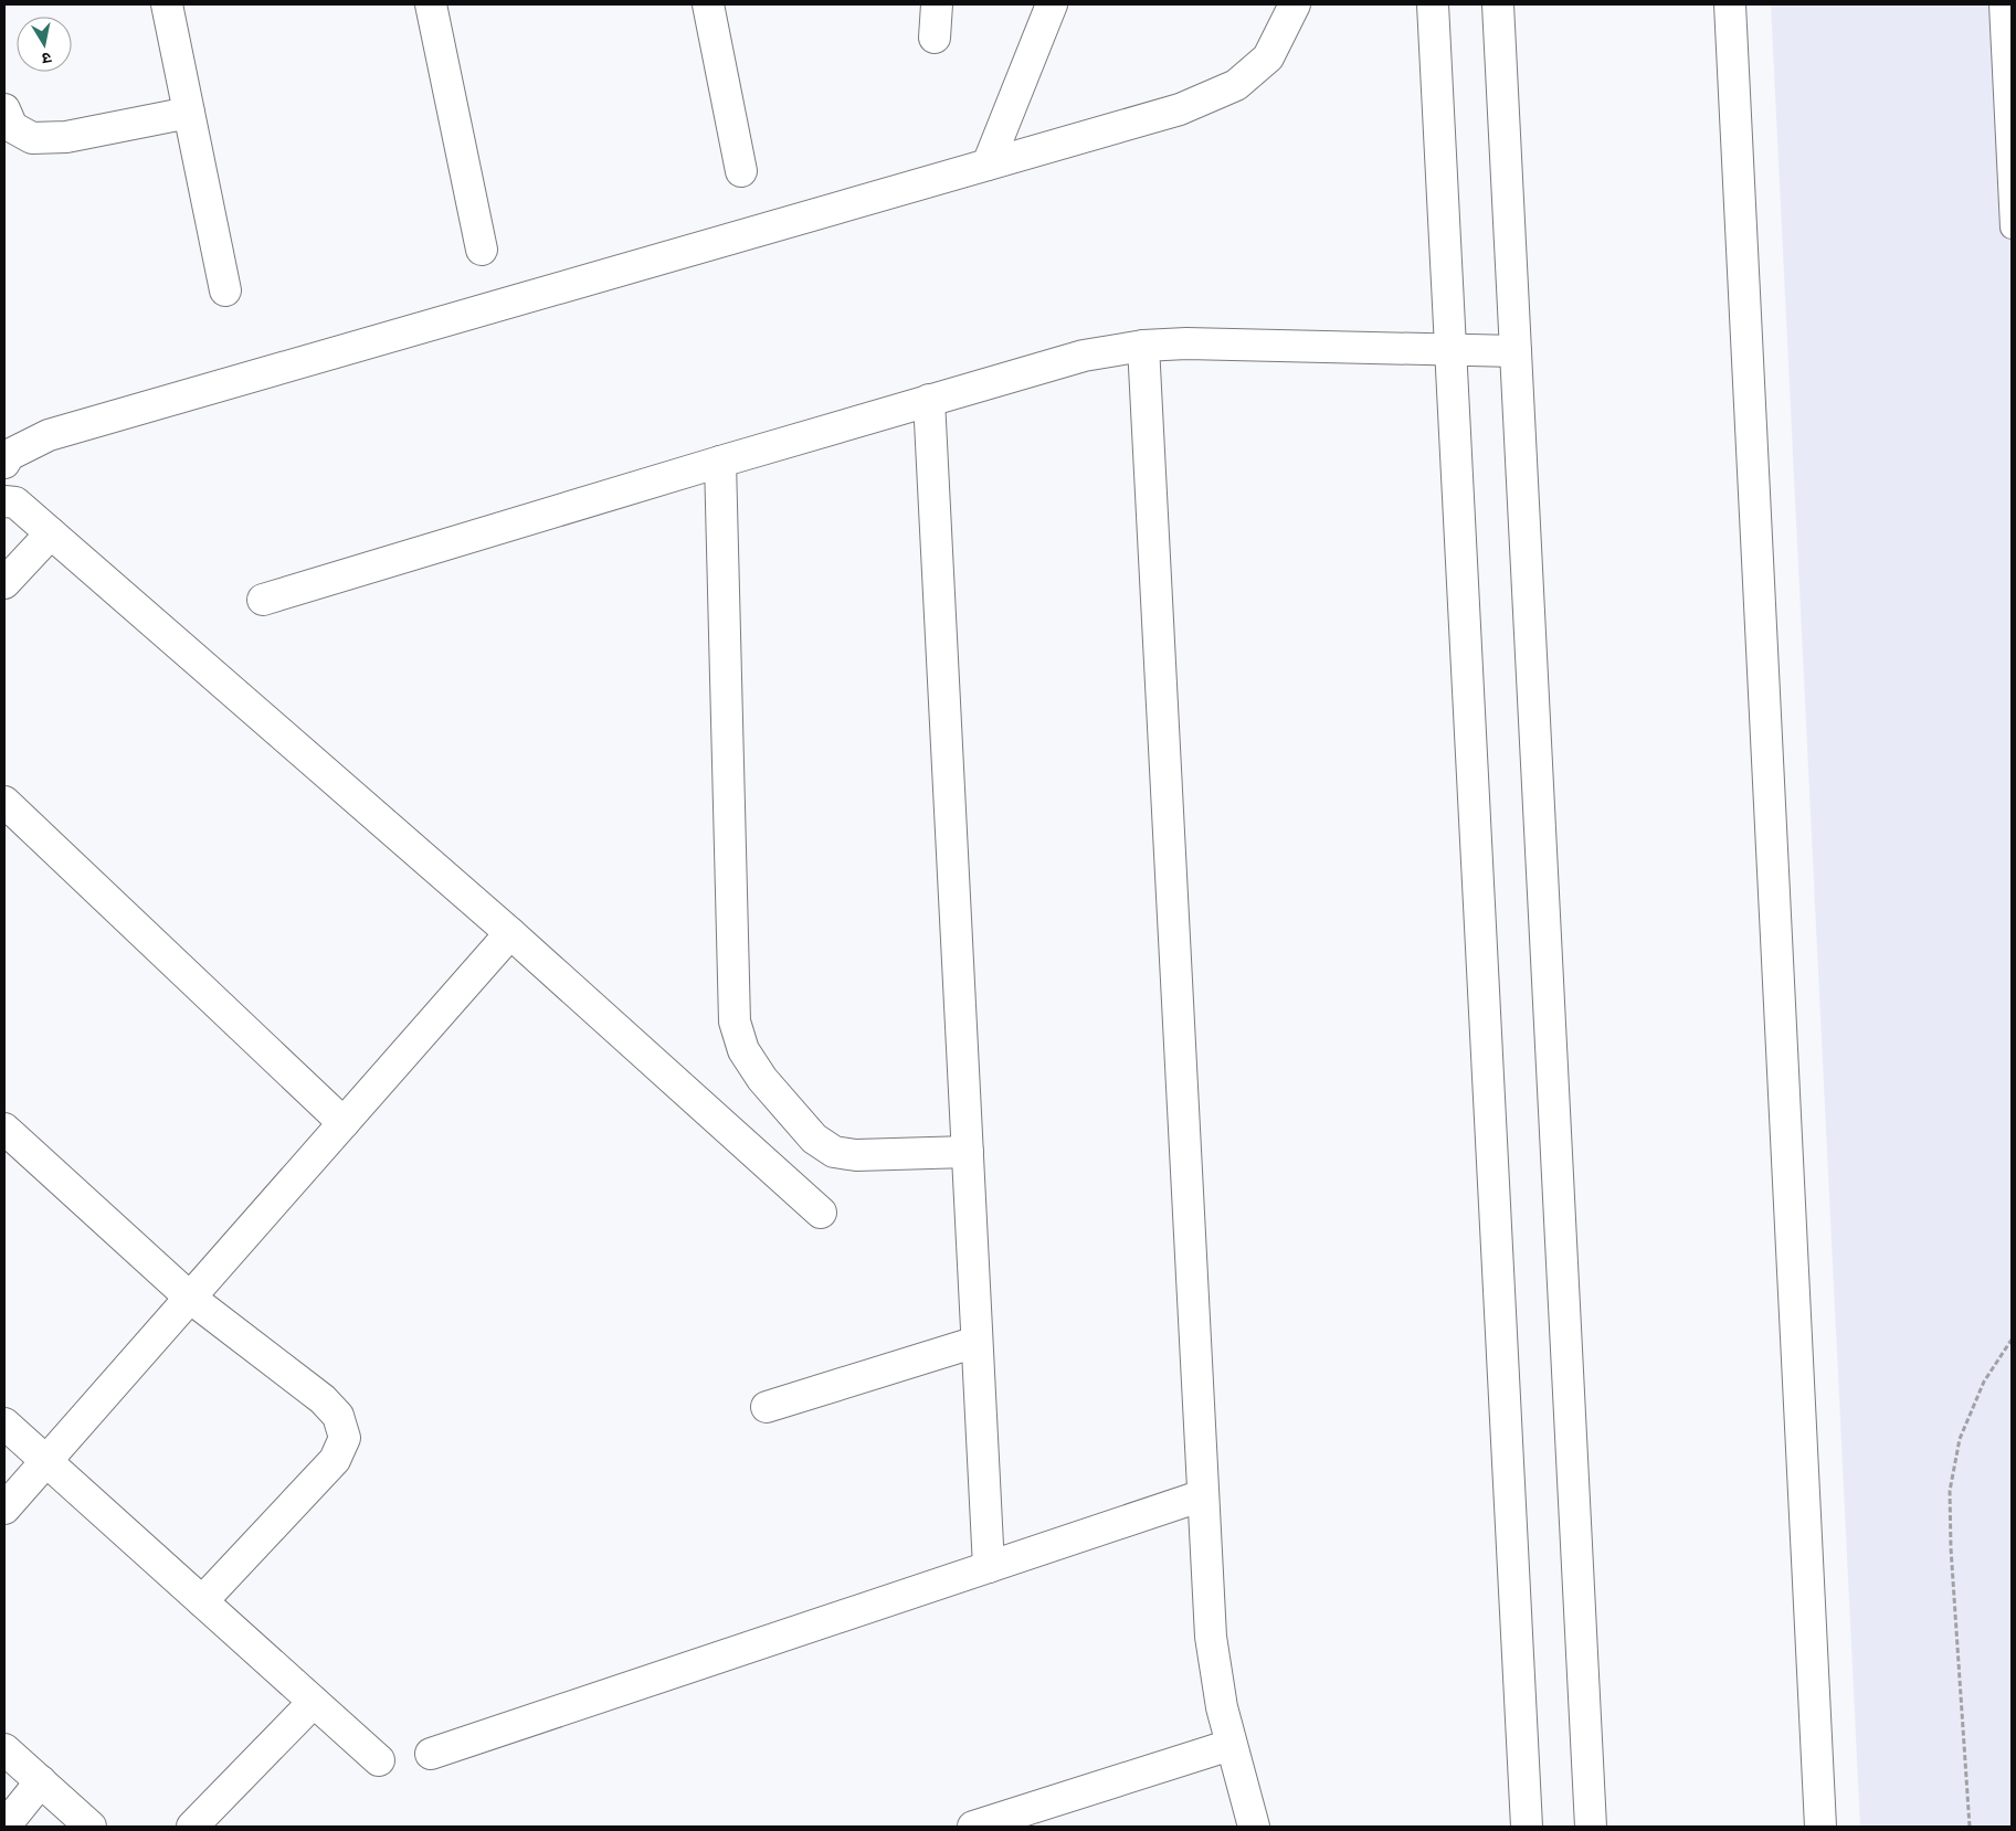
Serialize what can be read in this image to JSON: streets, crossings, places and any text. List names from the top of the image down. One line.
{"north":"bottom"}
